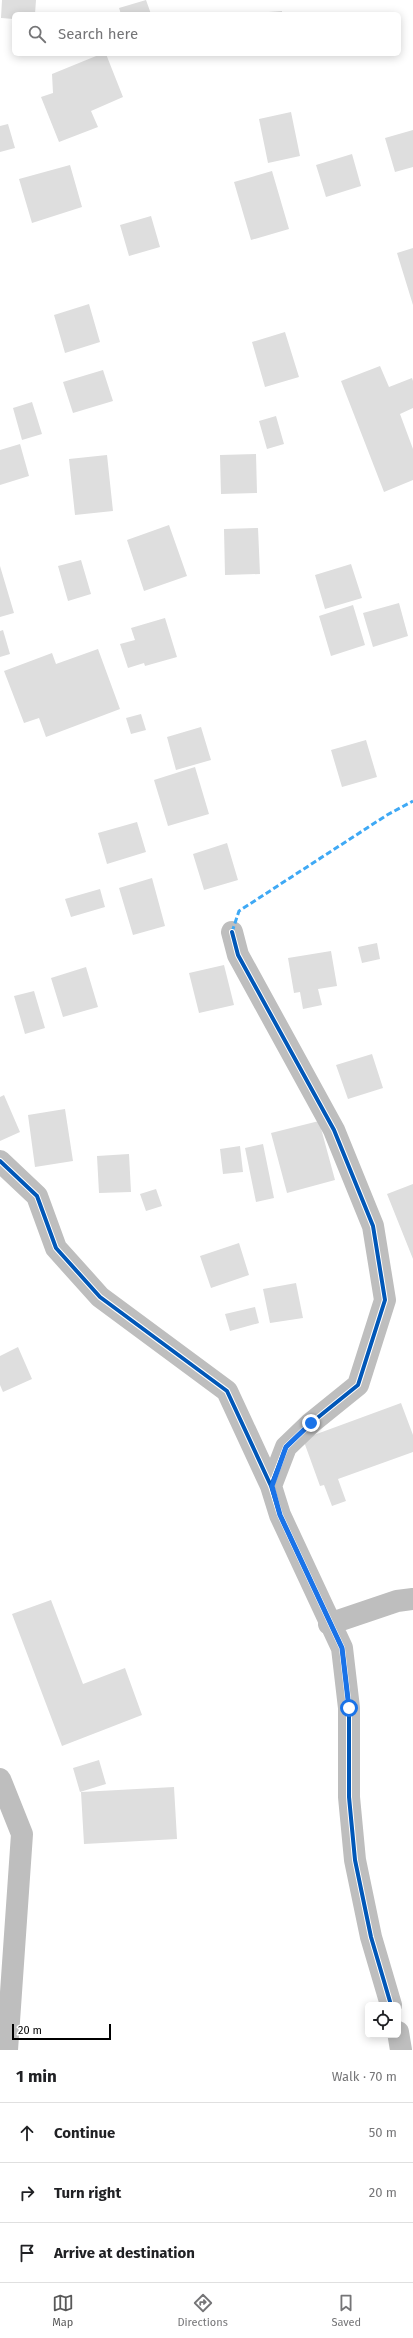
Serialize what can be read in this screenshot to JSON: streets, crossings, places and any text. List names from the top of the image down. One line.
{"scale_bar":"20 m","page":{"search":"Search here","scale":"20 m","heading":["1 min","Walk · 70 m"],"list":[["Continue","50 m"],["Turn right","20 m"],"Arrive at destination"],"nav":["Map","Directions","Saved"]}}
